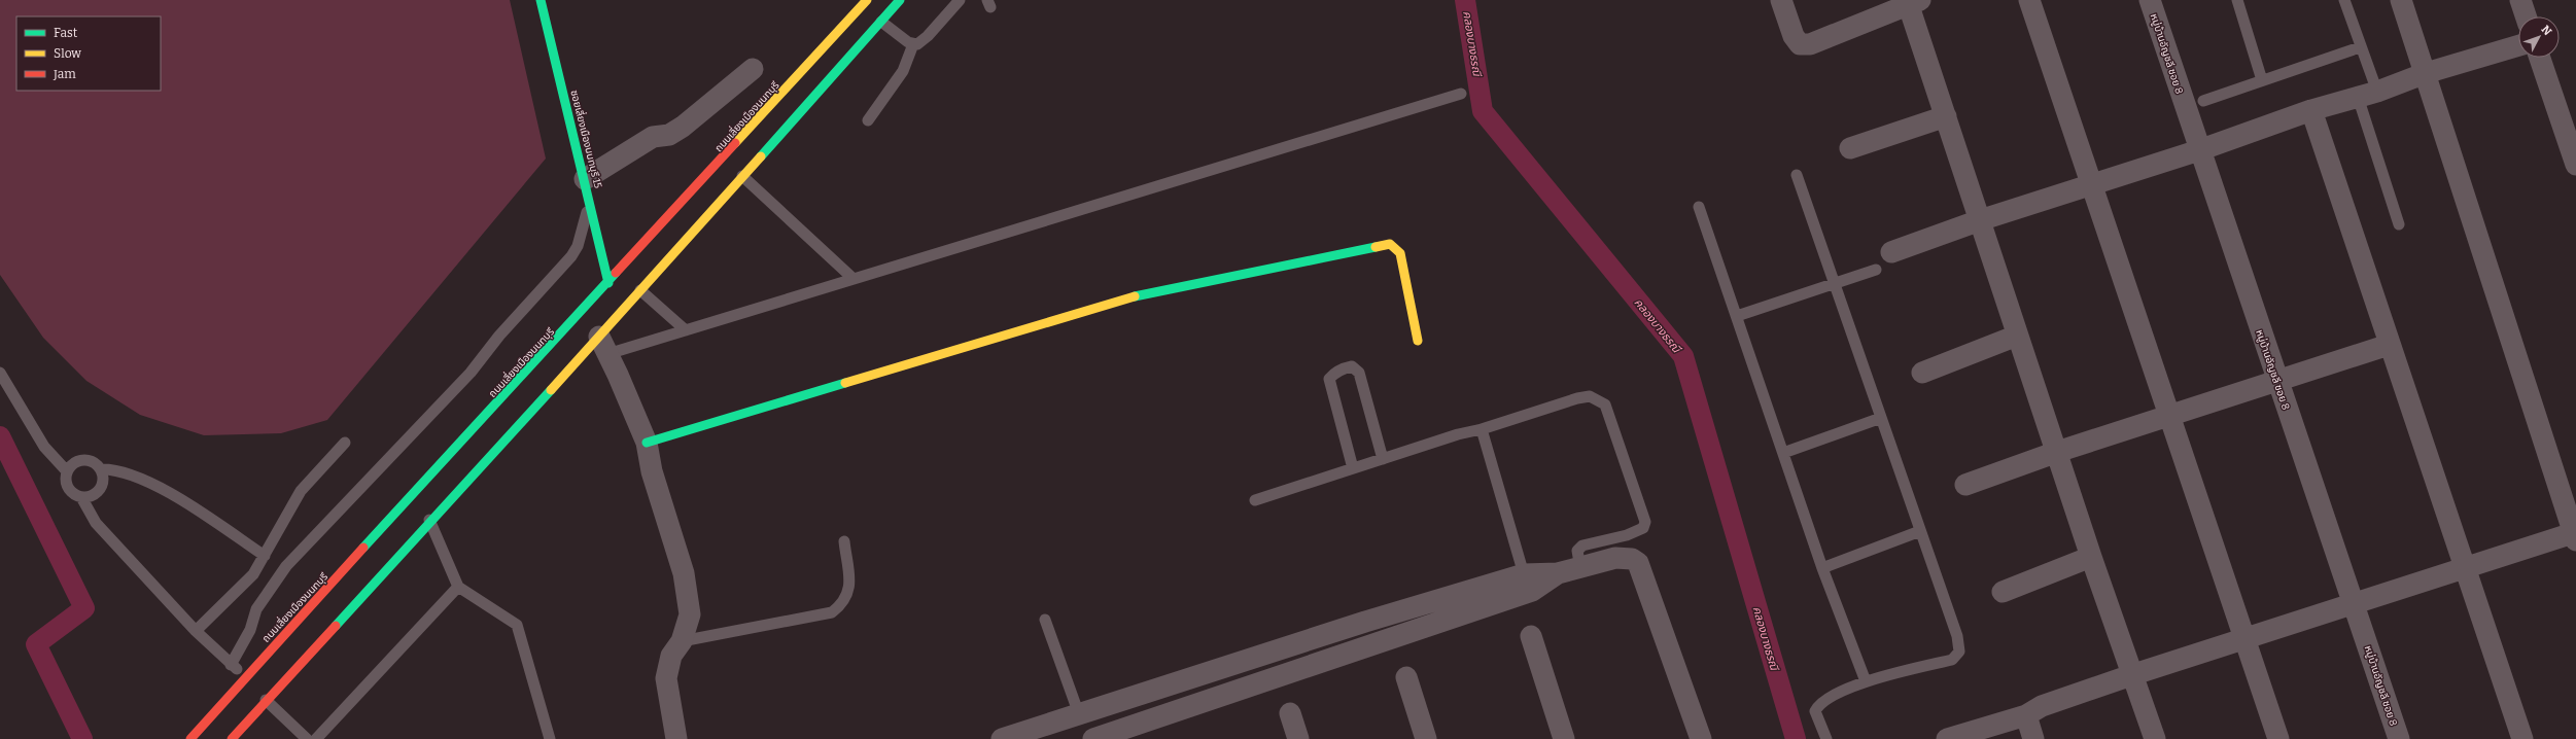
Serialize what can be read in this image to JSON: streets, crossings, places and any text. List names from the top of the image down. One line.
{"streets":{"main road":["ถนนเลี่ยงเมืองนนทบุรี","ซอยเลี่ยงเมืองนนทบุรี 15"],"street":["หมู่บ้านอัญชลี ซอย 8"]},"crossings":[["ถนนเลี่ยงเมืองนนทบุรี","ซอยเลี่ยงเมืองนนทบุรี 15"]],"water":["คลองบางธรณี"],"legend":["Fast","Slow","Jam"],"north":"top right"}
